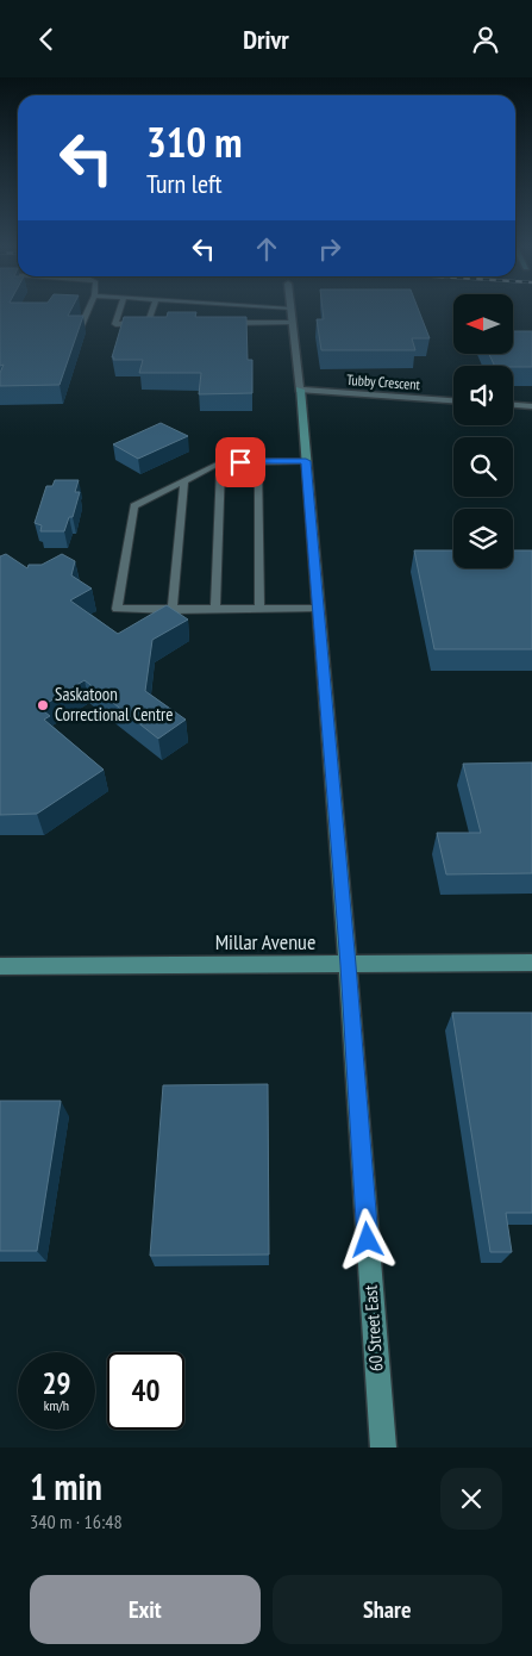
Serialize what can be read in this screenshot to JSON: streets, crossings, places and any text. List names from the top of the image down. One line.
{"streets":{"street":["Tubby Crescent","Millar Avenue","60 Street East"]},"crossings":[["Tubby Crescent","60 Street East"],["Millar Avenue","60 Street East"]],"places":["Saskatoon Correctional Centre"],"north":"left","page":{"header":"Drivr","turn":["310 m","Turn left"],"speed":"29 km/h","limit":"40","heading":["1 min","340 m · 16:48"],"buttons":["Exit","Share"]}}
